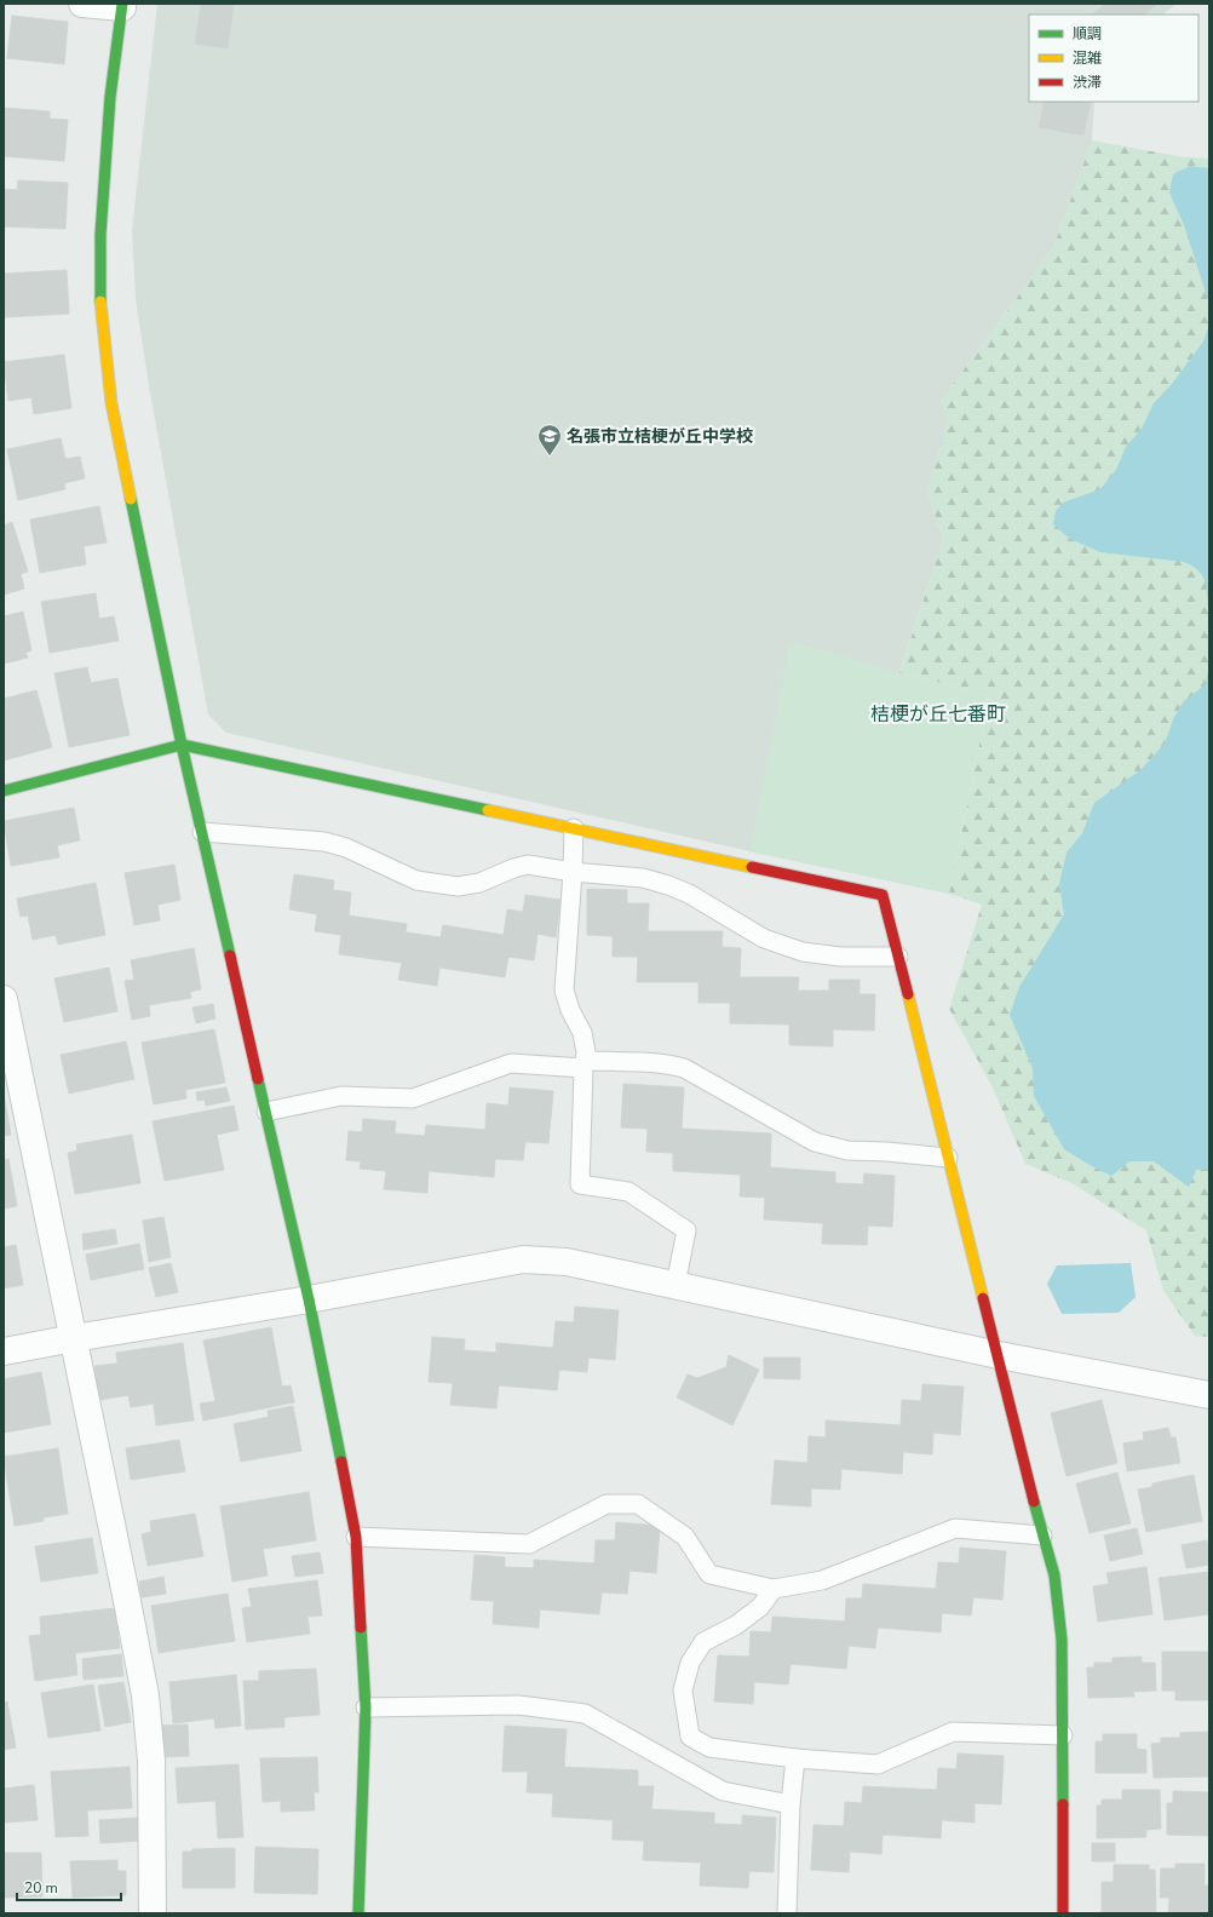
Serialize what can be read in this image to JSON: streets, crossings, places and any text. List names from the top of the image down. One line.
{"districts":["桔梗が丘七番町"],"places":{"school or university":["名張市立桔梗が丘中学校"]},"legend":["順調","混雑","渋滞"],"scale_bar":"20 m"}
